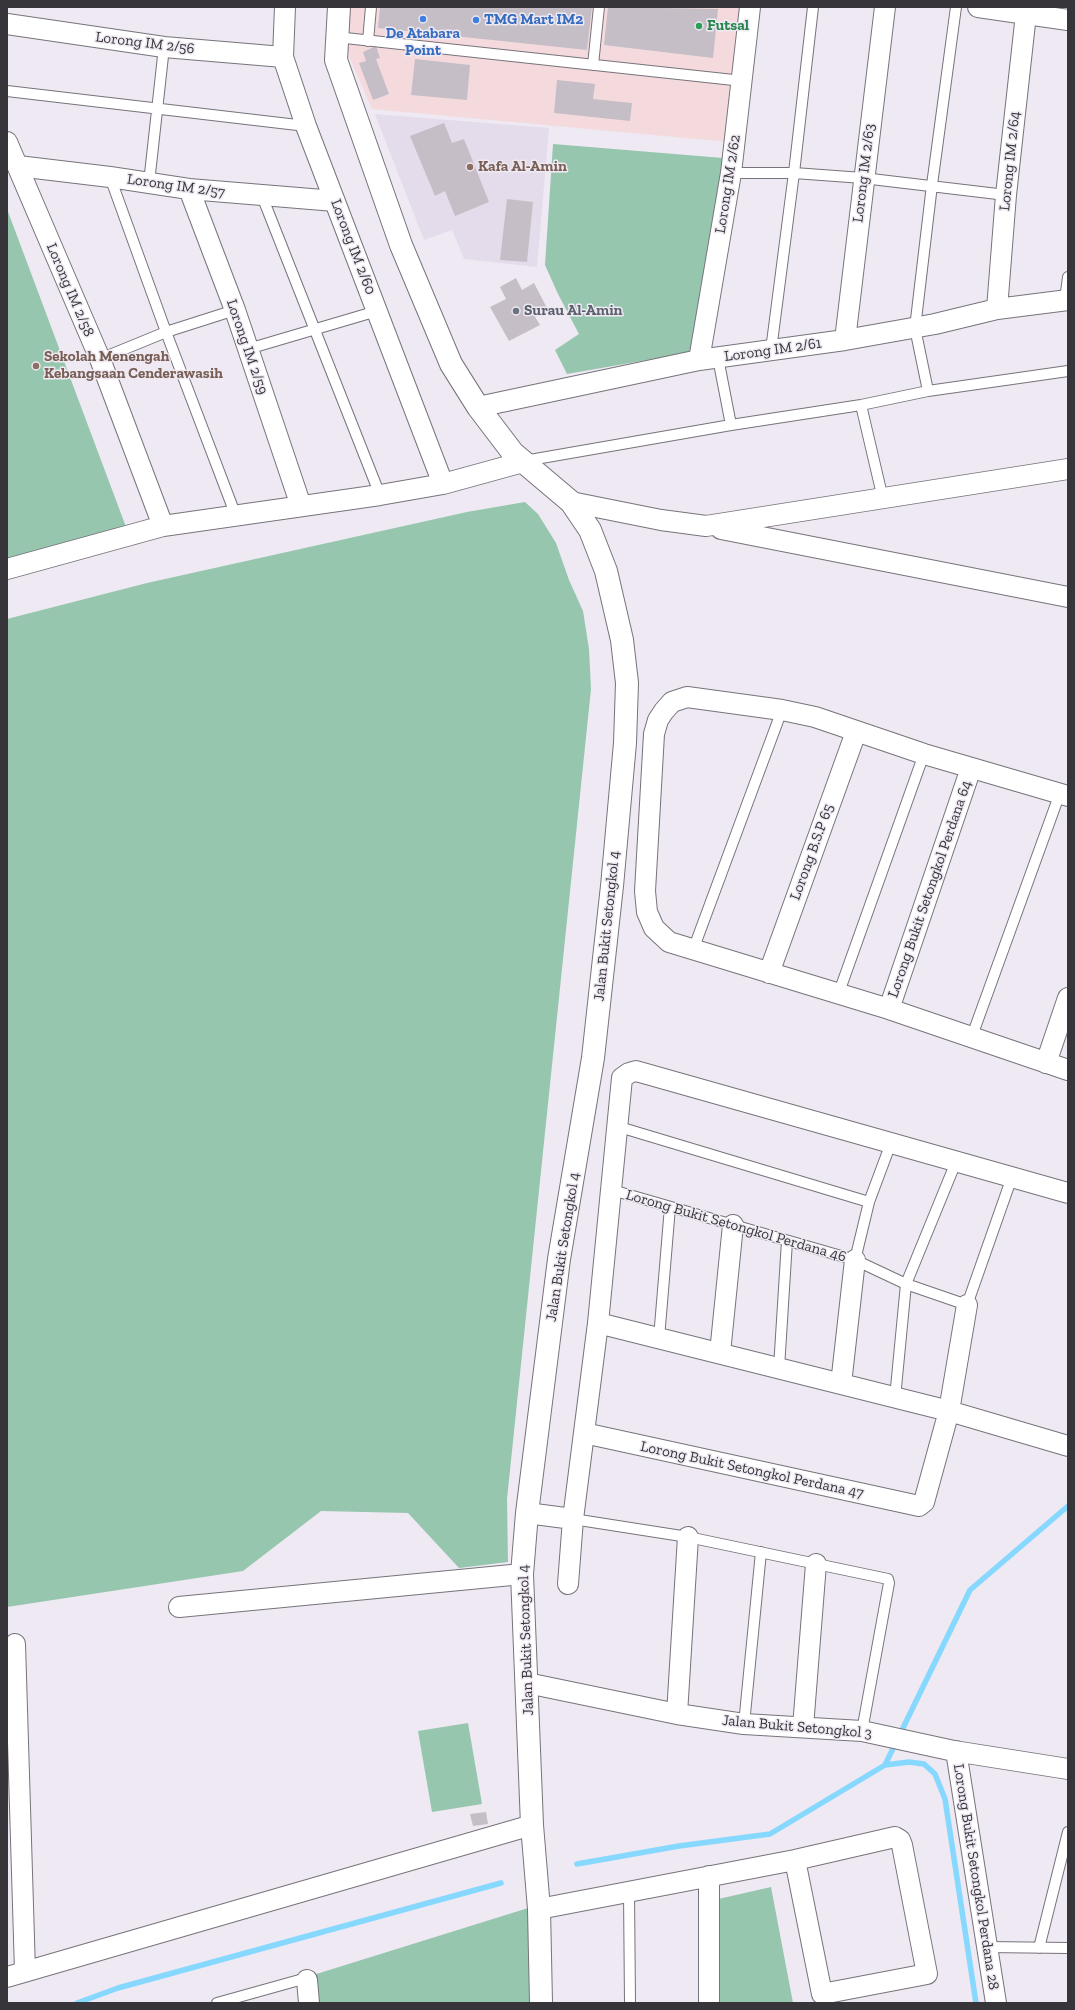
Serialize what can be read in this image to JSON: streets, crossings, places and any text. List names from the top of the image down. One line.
{"streets":{"street":["Lorong IM 2/56","Lorong IM 2/64","Lorong IM 2/63","Lorong IM 2/62","Lorong IM 2/57","Lorong IM 2/60","Lorong IM 2/58","Lorong IM 2/59","Lorong IM 2/61","Lorong B.S.P 65","Lorong Bukit Setongkol Perdana 64","Jalan Bukit Setongkol 4","Lorong Bukit Setongkol Perdana 46","Lorong Bukit Setongkol Perdana 47","Jalan Bukit Setongkol 3","Lorong Bukit Setongkol Perdana 28"]},"crossings":[["Lorong IM 2/56","Lorong IM 2/60"],["Lorong IM 2/64","Lorong IM 2/61"],["Lorong IM 2/63","Lorong IM 2/61"],["Lorong IM 2/62","Lorong IM 2/61"],["Lorong IM 2/57","Lorong IM 2/60"],["Lorong IM 2/57","Lorong IM 2/58"],["Lorong IM 2/57","Lorong IM 2/59"],["Lorong IM 2/61","Jalan Bukit Setongkol 4"],["Jalan Bukit Setongkol 4","Jalan Bukit Setongkol 3"],["Lorong Bukit Setongkol Perdana 46","Lorong Bukit Setongkol Perdana 47"],["Jalan Bukit Setongkol 3","Lorong Bukit Setongkol Perdana 28"]],"places":["De Atabara Point","TMG Mart IM2","Futsal","Kafa Al-Amin","Surau Al-Amin","Sekolah Menengah Kebangsaan Cenderawasih"]}
